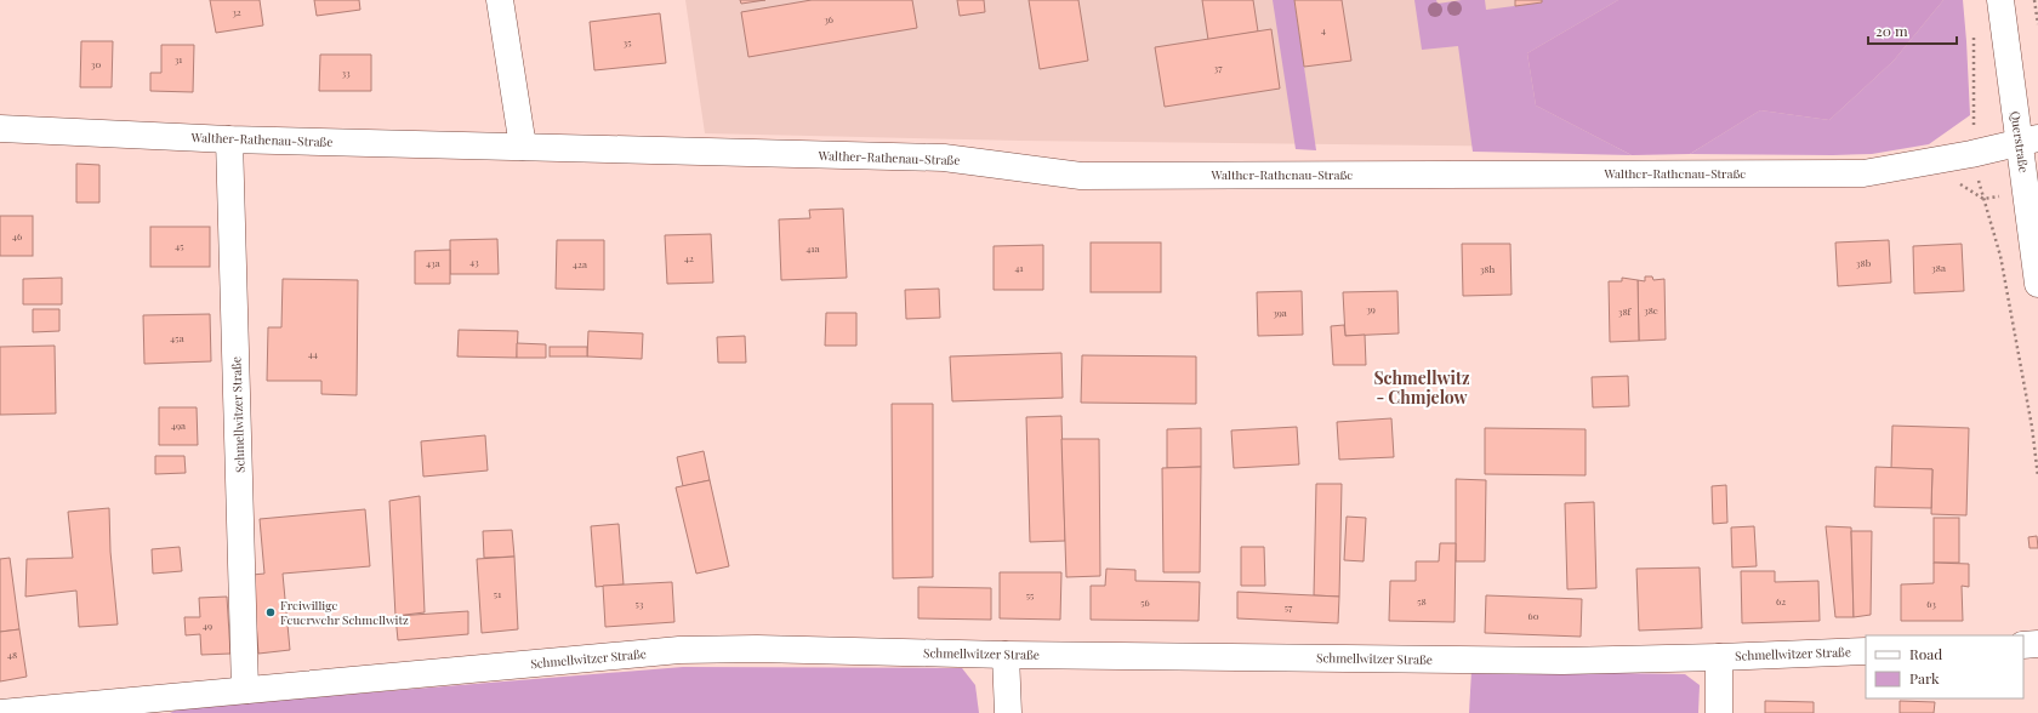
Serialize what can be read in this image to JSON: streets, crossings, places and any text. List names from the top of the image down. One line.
{"streets":{"street":["Walther-Rathenau-Straße","Querstraße","Schmellwitzer Straße"]},"crossings":[["Walther-Rathenau-Straße","Querstraße"],["Walther-Rathenau-Straße","Schmellwitzer Straße"]],"districts":["Schmellwitz - Chmjelow"],"places":["Freiwillige Feuerwehr Schmellwitz"],"house_numbers":["32","36","4","35","31","30","37","33","46","45","41a","42","43","43a","38b","42a","41","38a","38h","39","38e","38f","39a","45a","44","49a","51","55","58","62","56","53","63","57","60","49","48"],"legend":["Road","Park"],"scale_bar":"20 m"}
